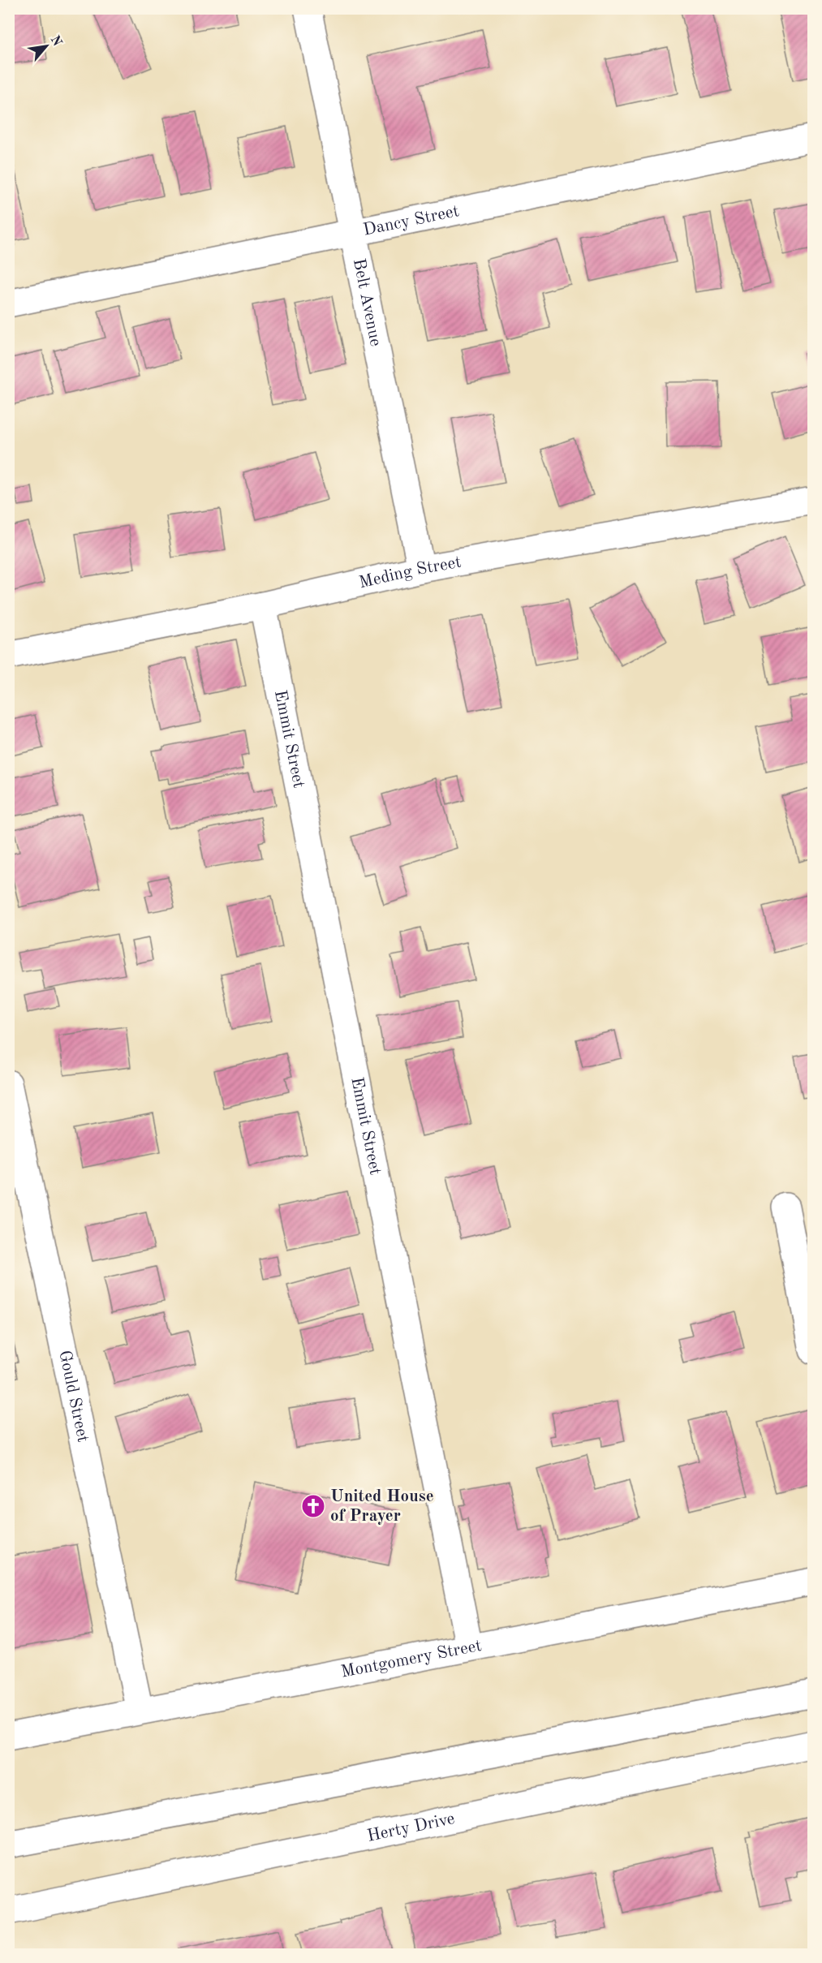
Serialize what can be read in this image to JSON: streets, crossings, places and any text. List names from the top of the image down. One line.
{"streets":{"street":["Dancy Street","Belt Avenue","Meding Street","Emmit Street","Gould Street","Montgomery Street","Herty Drive"]},"crossings":[["Dancy Street","Belt Avenue"],["Belt Avenue","Meding Street"],["Meding Street","Emmit Street"],["Emmit Street","Montgomery Street"],["Gould Street","Montgomery Street"]],"places":{"church":["United House of Prayer"]},"north":"top right"}
